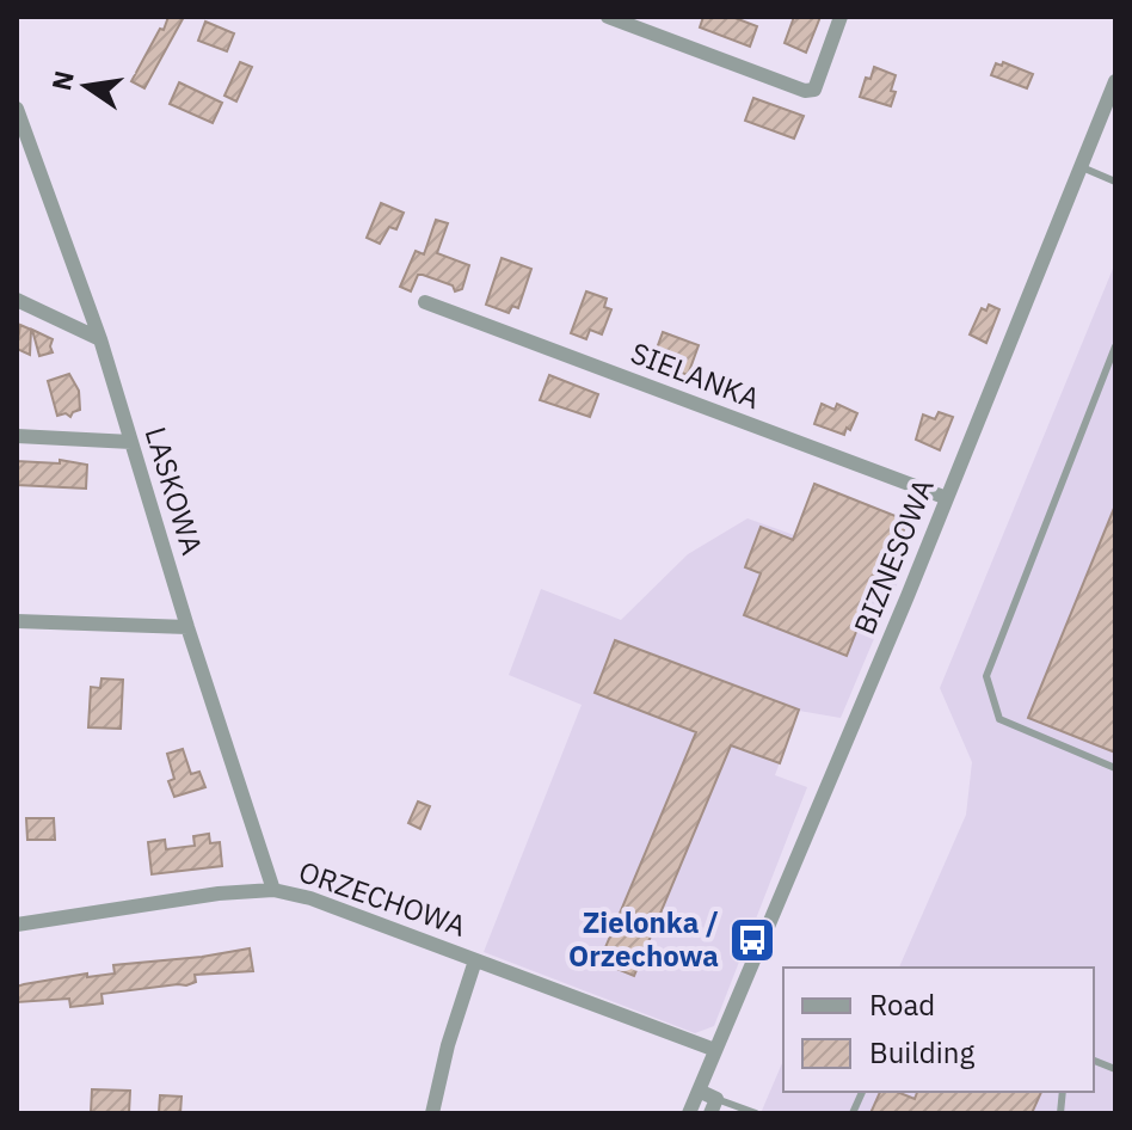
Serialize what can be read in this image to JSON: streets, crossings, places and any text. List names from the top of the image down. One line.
{"streets":{"street":["SIELANKA","LASKOWA","BIZNESOWA","ORZECHOWA"]},"crossings":[["SIELANKA","BIZNESOWA"],["LASKOWA","ORZECHOWA"],["BIZNESOWA","ORZECHOWA"]],"places":{"bus stop":["Zielonka / Orzechowa"]},"legend":["Road","Building"],"north":"left"}
